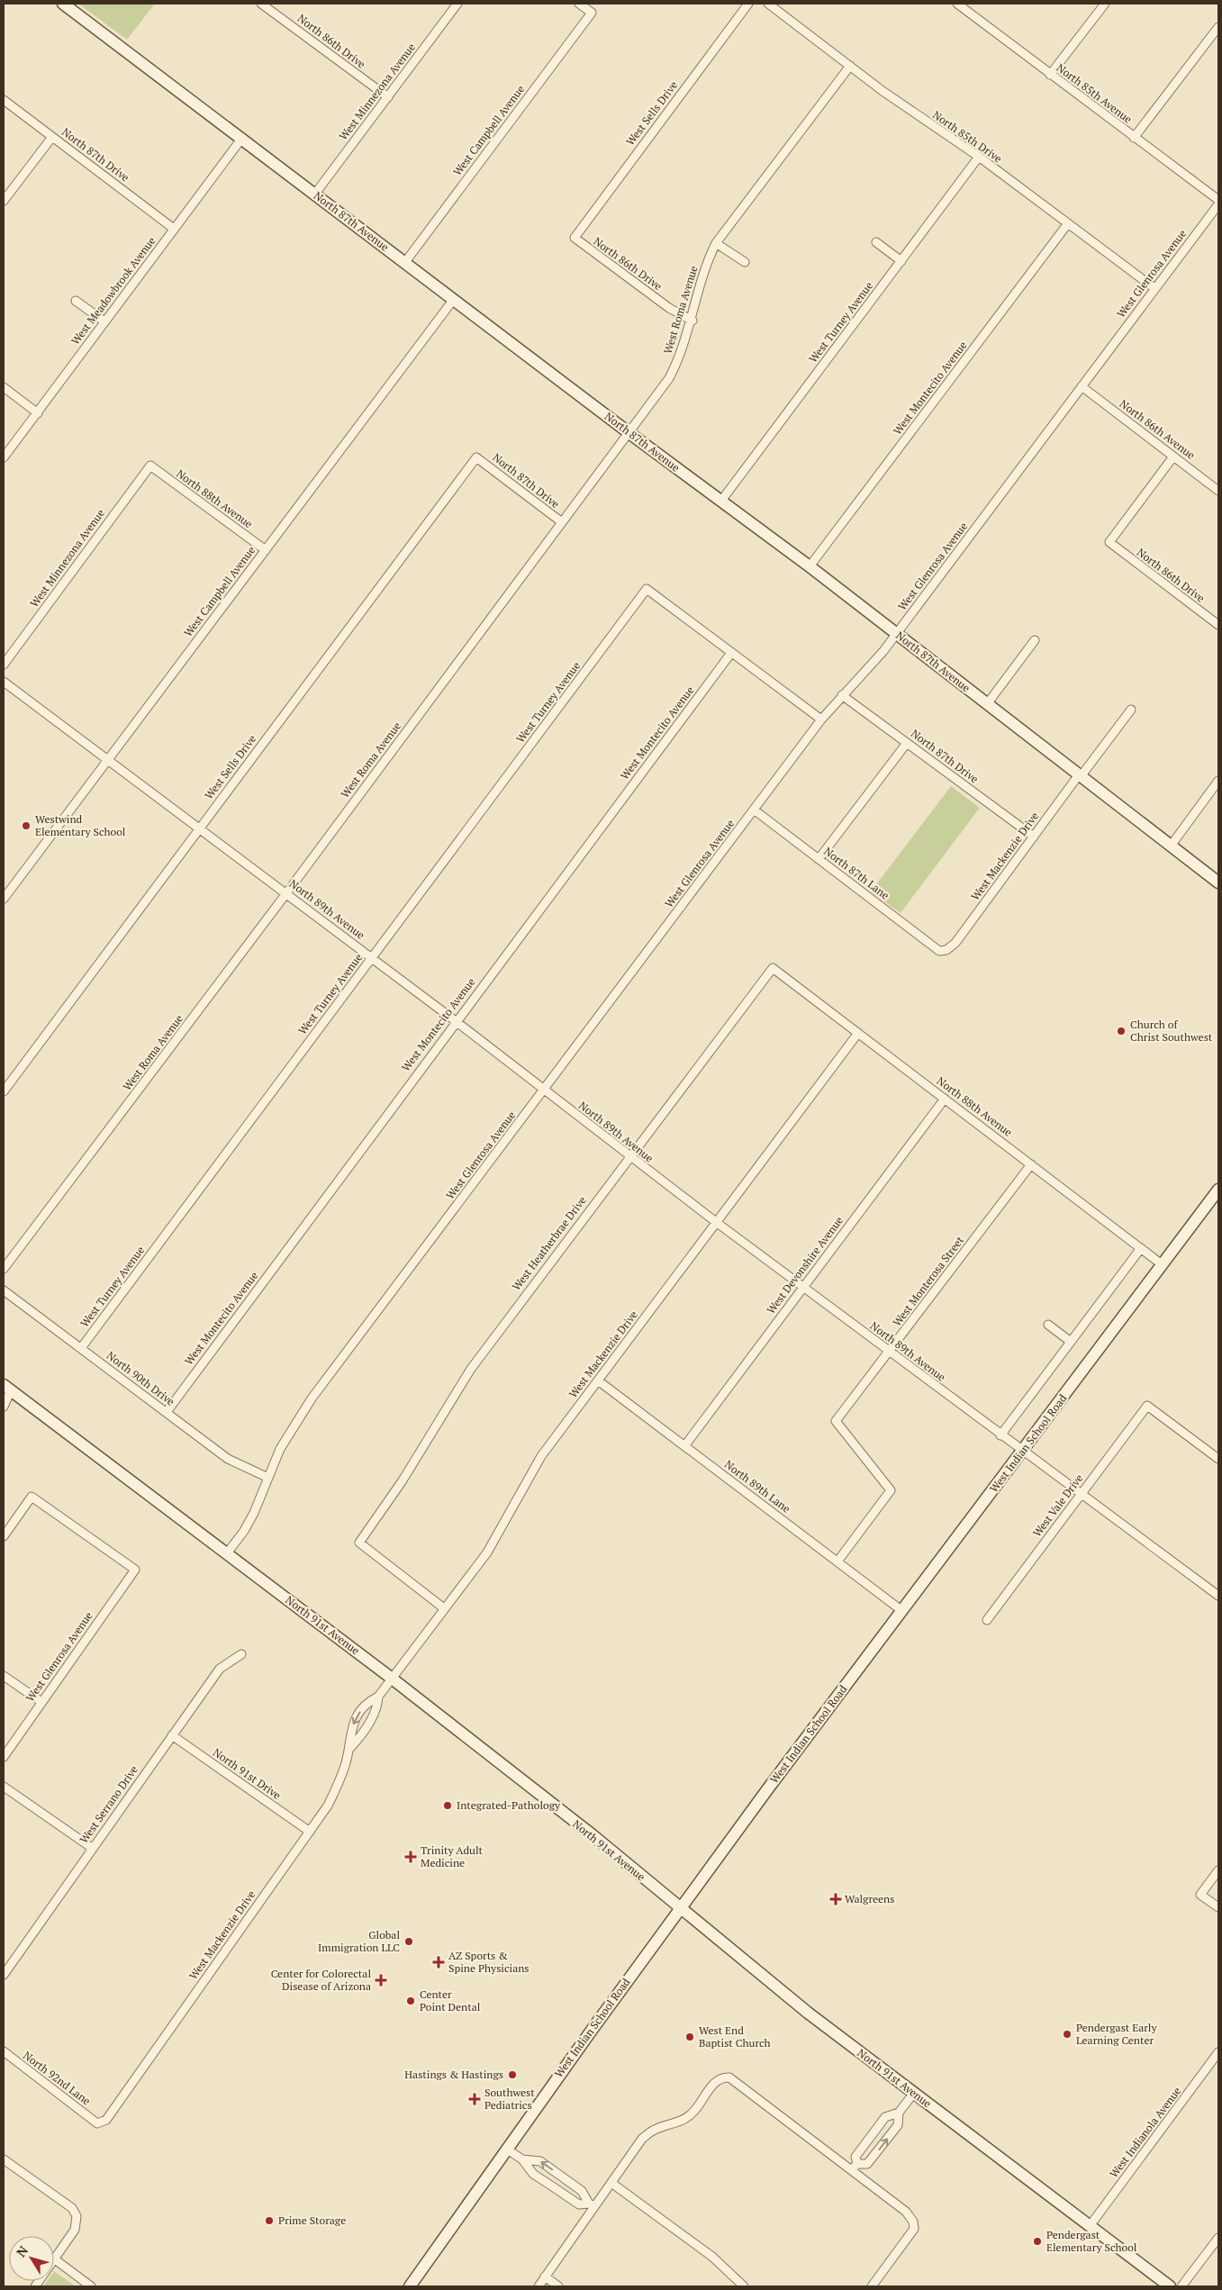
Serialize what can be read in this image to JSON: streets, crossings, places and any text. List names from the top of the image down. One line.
{"streets":{"main road":["North 87th Avenue","West Indian School Road","North 91st Avenue"],"street":["North 86th Drive","West Minnezona Avenue","North 85th Avenue","West Sells Drive","West Campbell Avenue","North 85th Drive","North 87th Drive","West Glenrosa Avenue","West Meadowbrook Avenue","West Roma Avenue","West Turney Avenue","West Montecito Avenue","North 86th Avenue","North 88th Avenue","West Mackenzie Drive","North 87th Lane","North 89th Avenue","West Heatherbrae Drive","West Devonshire Avenue","West Monterosa Street","North 90th Drive","North 89th Lane","West Vale Drive","North 91st Drive","West Serrano Drive","North 92nd Lane","West Indianola Avenue"]},"crossings":[["North 86th Drive","West Minnezona Avenue"],["North 86th Drive","West Sells Drive"],["North 86th Drive","West Roma Avenue"],["North 86th Drive","North 86th Avenue"],["West Minnezona Avenue","North 87th Avenue"],["West Minnezona Avenue","North 88th Avenue"],["West Sells Drive","North 87th Drive"],["West Sells Drive","North 89th Avenue"],["West Campbell Avenue","North 87th Avenue"],["West Campbell Avenue","North 88th Avenue"],["West Campbell Avenue","North 89th Avenue"],["North 85th Drive","West Glenrosa Avenue"],["North 85th Drive","West Roma Avenue"],["North 85th Drive","West Turney Avenue"],["North 85th Drive","West Montecito Avenue"],["North 87th Drive","West Glenrosa Avenue"],["North 87th Drive","West Meadowbrook Avenue"],["North 87th Drive","West Roma Avenue"],["North 87th Drive","West Mackenzie Drive"],["North 87th Avenue","West Glenrosa Avenue"],["North 87th Avenue","West Meadowbrook Avenue"],["North 87th Avenue","West Roma Avenue"],["North 87th Avenue","West Turney Avenue"],["North 87th Avenue","West Montecito Avenue"],["North 87th Avenue","West Mackenzie Drive"],["West Glenrosa Avenue","North 86th Avenue"],["West Glenrosa Avenue","North 87th Lane"],["West Glenrosa Avenue","North 89th Avenue"],["West Glenrosa Avenue","North 90th Drive"],["West Glenrosa Avenue","North 91st Avenue"],["West Roma Avenue","North 89th Avenue"],["West Turney Avenue","West Montecito Avenue"],["West Turney Avenue","North 89th Avenue"],["West Turney Avenue","North 90th Drive"],["West Montecito Avenue","North 89th Avenue"],["West Montecito Avenue","North 90th Drive"],["North 88th Avenue","West Mackenzie Drive"],["North 88th Avenue","West Heatherbrae Drive"],["North 88th Avenue","West Devonshire Avenue"],["North 88th Avenue","West Monterosa Street"],["North 88th Avenue","West Indian School Road"],["West Mackenzie Drive","North 87th Lane"],["West Mackenzie Drive","North 89th Avenue"],["West Mackenzie Drive","West Heatherbrae Drive"],["West Mackenzie Drive","North 89th Lane"],["West Mackenzie Drive","North 91st Avenue"],["West Mackenzie Drive","North 91st Drive"],["West Mackenzie Drive","North 92nd Lane"],["North 89th Avenue","West Heatherbrae Drive"],["North 89th Avenue","West Devonshire Avenue"],["North 89th Avenue","West Monterosa Street"],["North 89th Avenue","West Indian School Road"],["North 89th Avenue","West Vale Drive"],["West Devonshire Avenue","North 89th Lane"],["West Monterosa Street","North 89th Lane"],["West Indian School Road","North 89th Lane"],["West Indian School Road","North 91st Avenue"],["North 91st Avenue","West Indianola Avenue"],["North 91st Drive","West Serrano Drive"]],"places":{"other":["Westwind Elementary School","Church of Christ Southwest","Integrated-Pathology","Global Immigration LLC","Center Point Dental","Pendergast Early Learning Center","West End Baptist Church","Hastings & Hastings","Prime Storage","Pendergast Elementary School"],"health":["Trinity Adult Medicine","Walgreens","AZ Sports & Spine Physicians","Center for Colorectal Disease of Arizona","Southwest Pediatrics"]},"north":"top left"}
